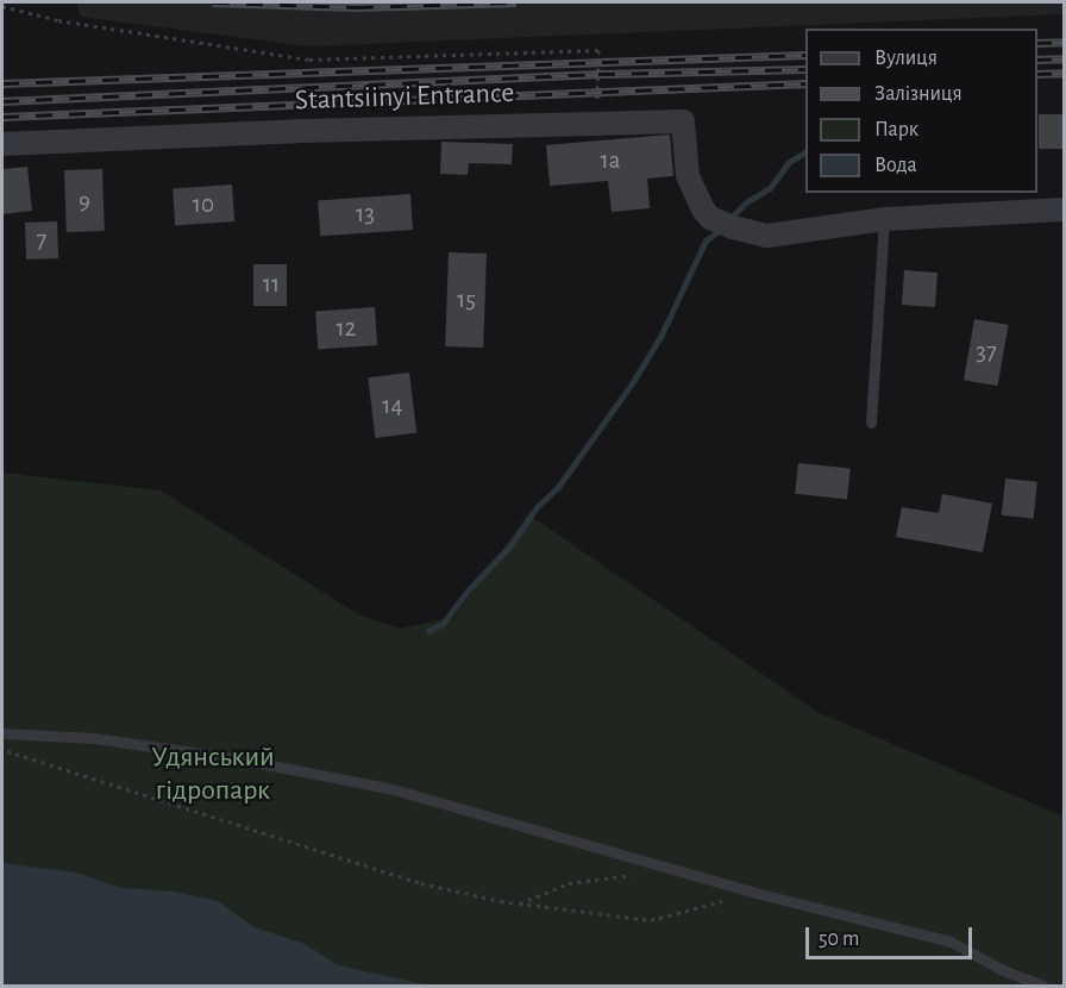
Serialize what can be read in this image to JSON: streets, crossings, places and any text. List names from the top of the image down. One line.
{"streets":{"street":["Stantsiinyi Entrance"]},"parks":["Удянський гідропарк"],"house_numbers":["1а","9","10","13","7","11","15","12","37","14"],"legend":["Вулиця","Залізниця","Парк","Вода"],"scale_bar":"50 m"}
